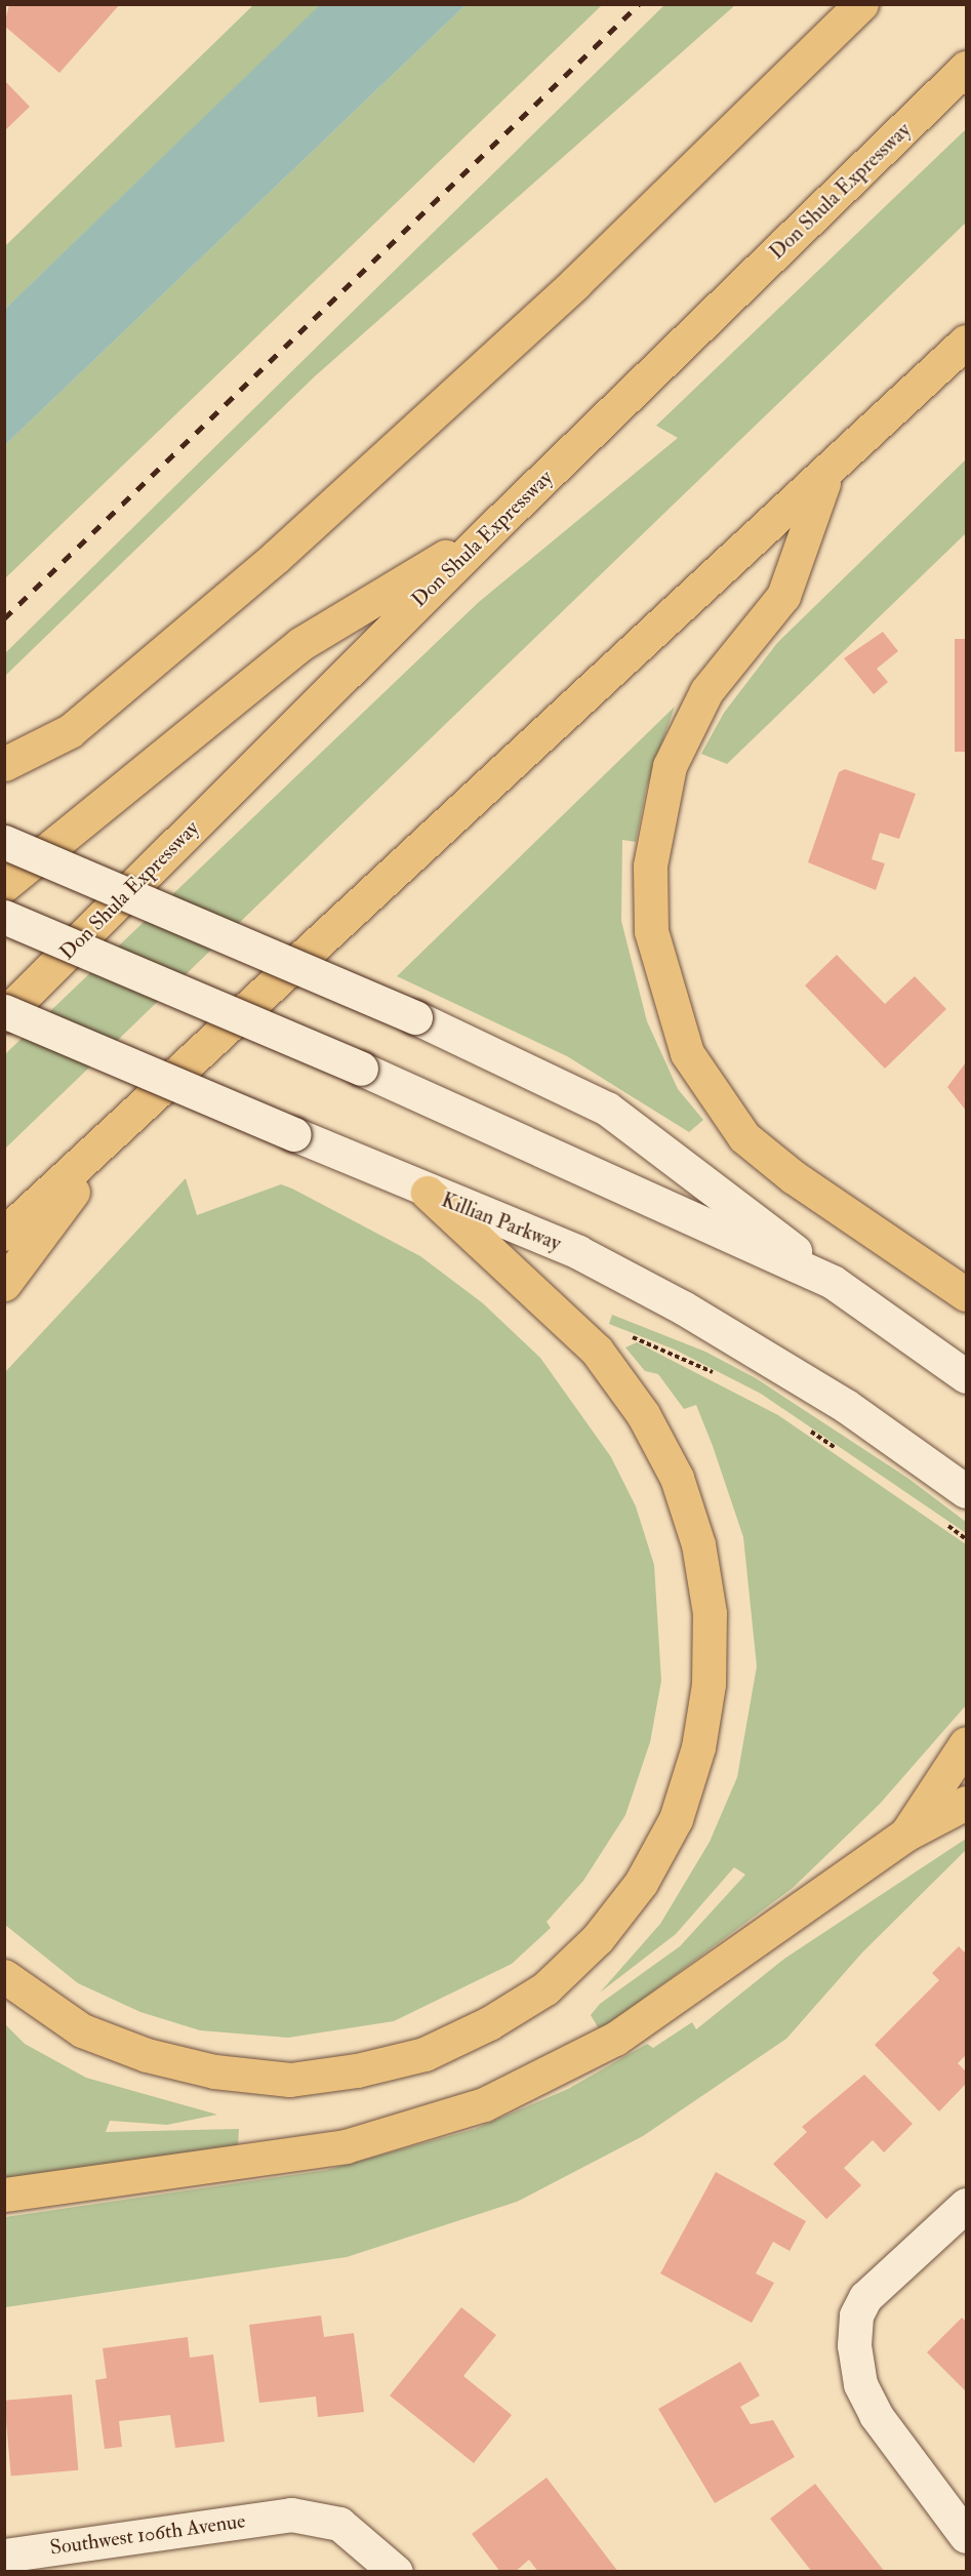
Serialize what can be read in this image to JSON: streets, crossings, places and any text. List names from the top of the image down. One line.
{"streets":{"highway":["Don Shula Expressway"],"main road":["Killian Parkway","Southwest 106th Avenue"]},"crossings":[["Don Shula Expressway","Killian Parkway"]]}
